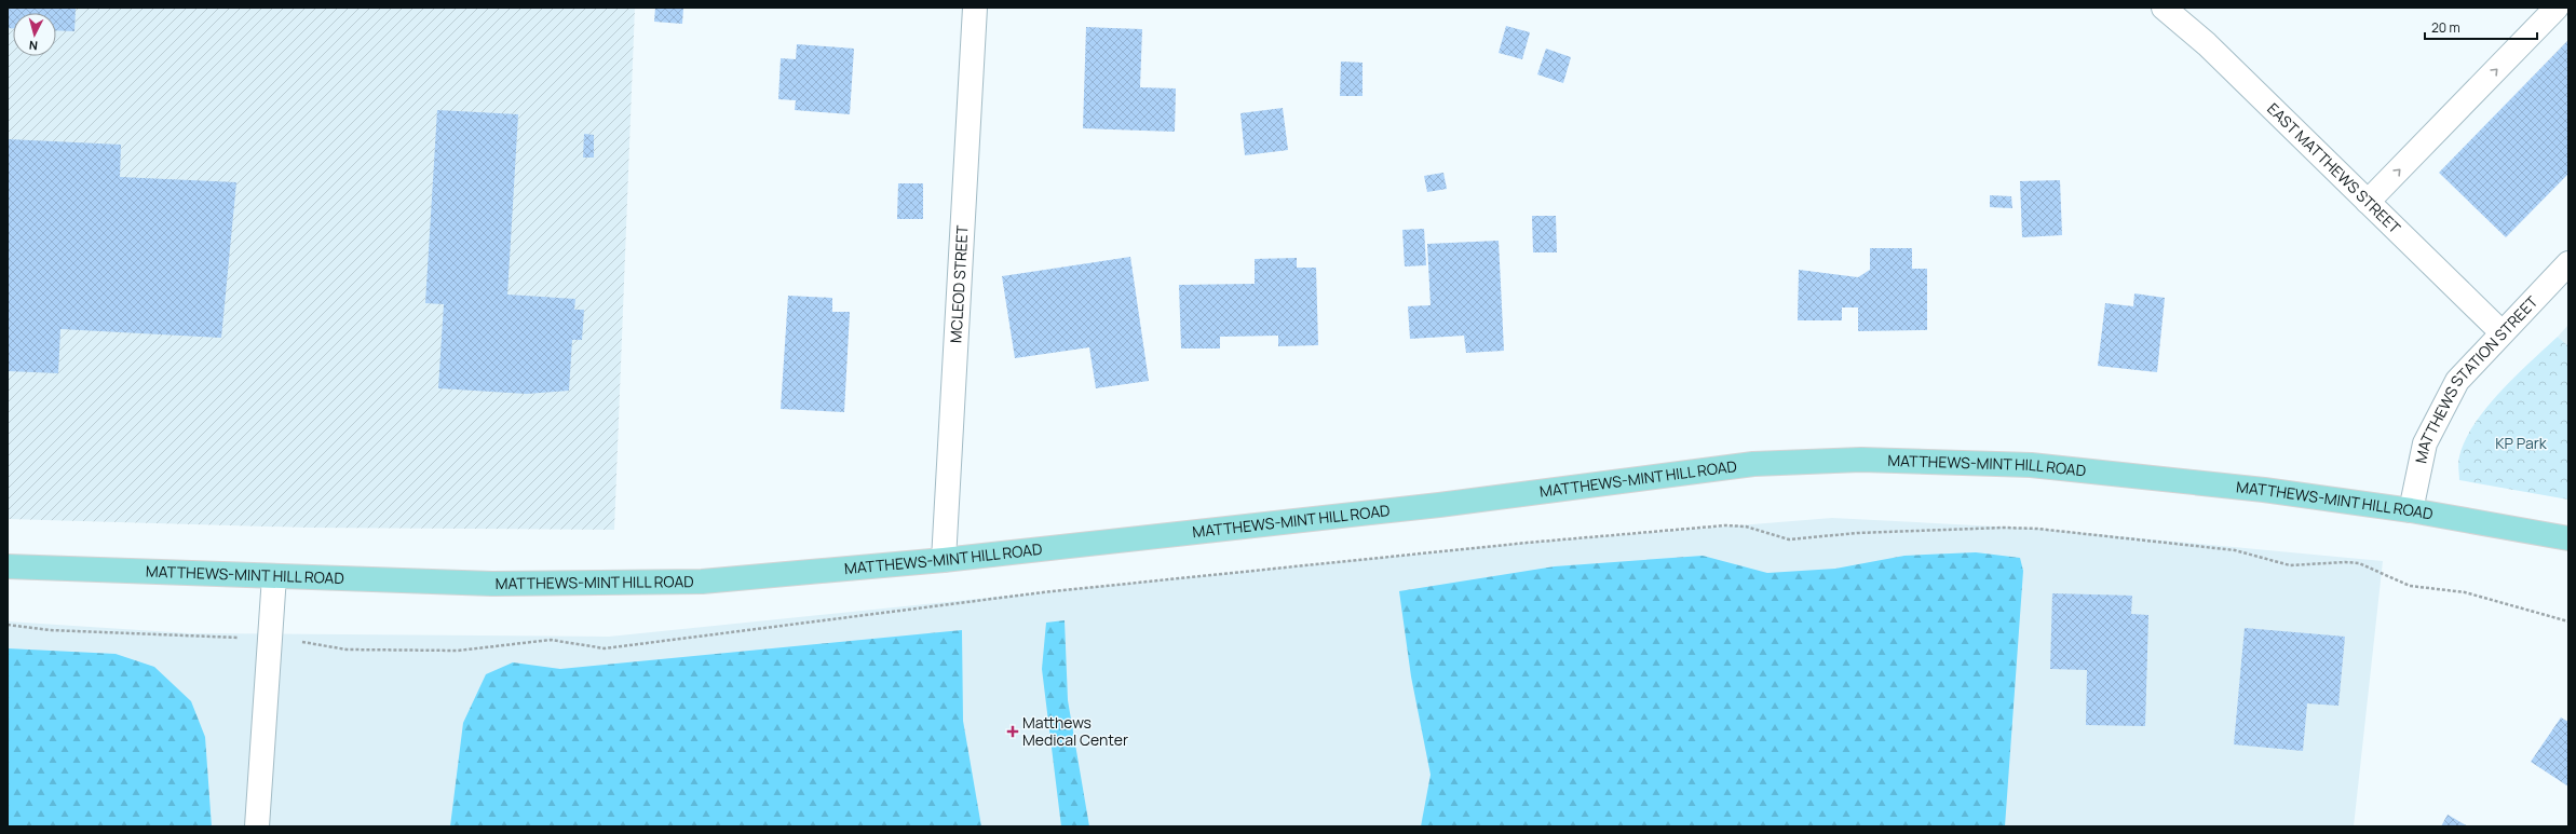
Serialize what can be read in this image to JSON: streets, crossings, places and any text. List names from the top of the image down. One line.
{"streets":{"main road":["MATTHEWS-MINT HILL ROAD"],"street":["EAST MATTHEWS STREET","MCLEOD STREET","MATTHEWS STATION STREET"]},"crossings":[["EAST MATTHEWS STREET","MATTHEWS STATION STREET"],["MCLEOD STREET","MATTHEWS-MINT HILL ROAD"],["MATTHEWS STATION STREET","MATTHEWS-MINT HILL ROAD"]],"parks":["KP Park"],"places":{"health":["Matthews Medical Center"]},"scale_bar":"20 m","north":"bottom"}
